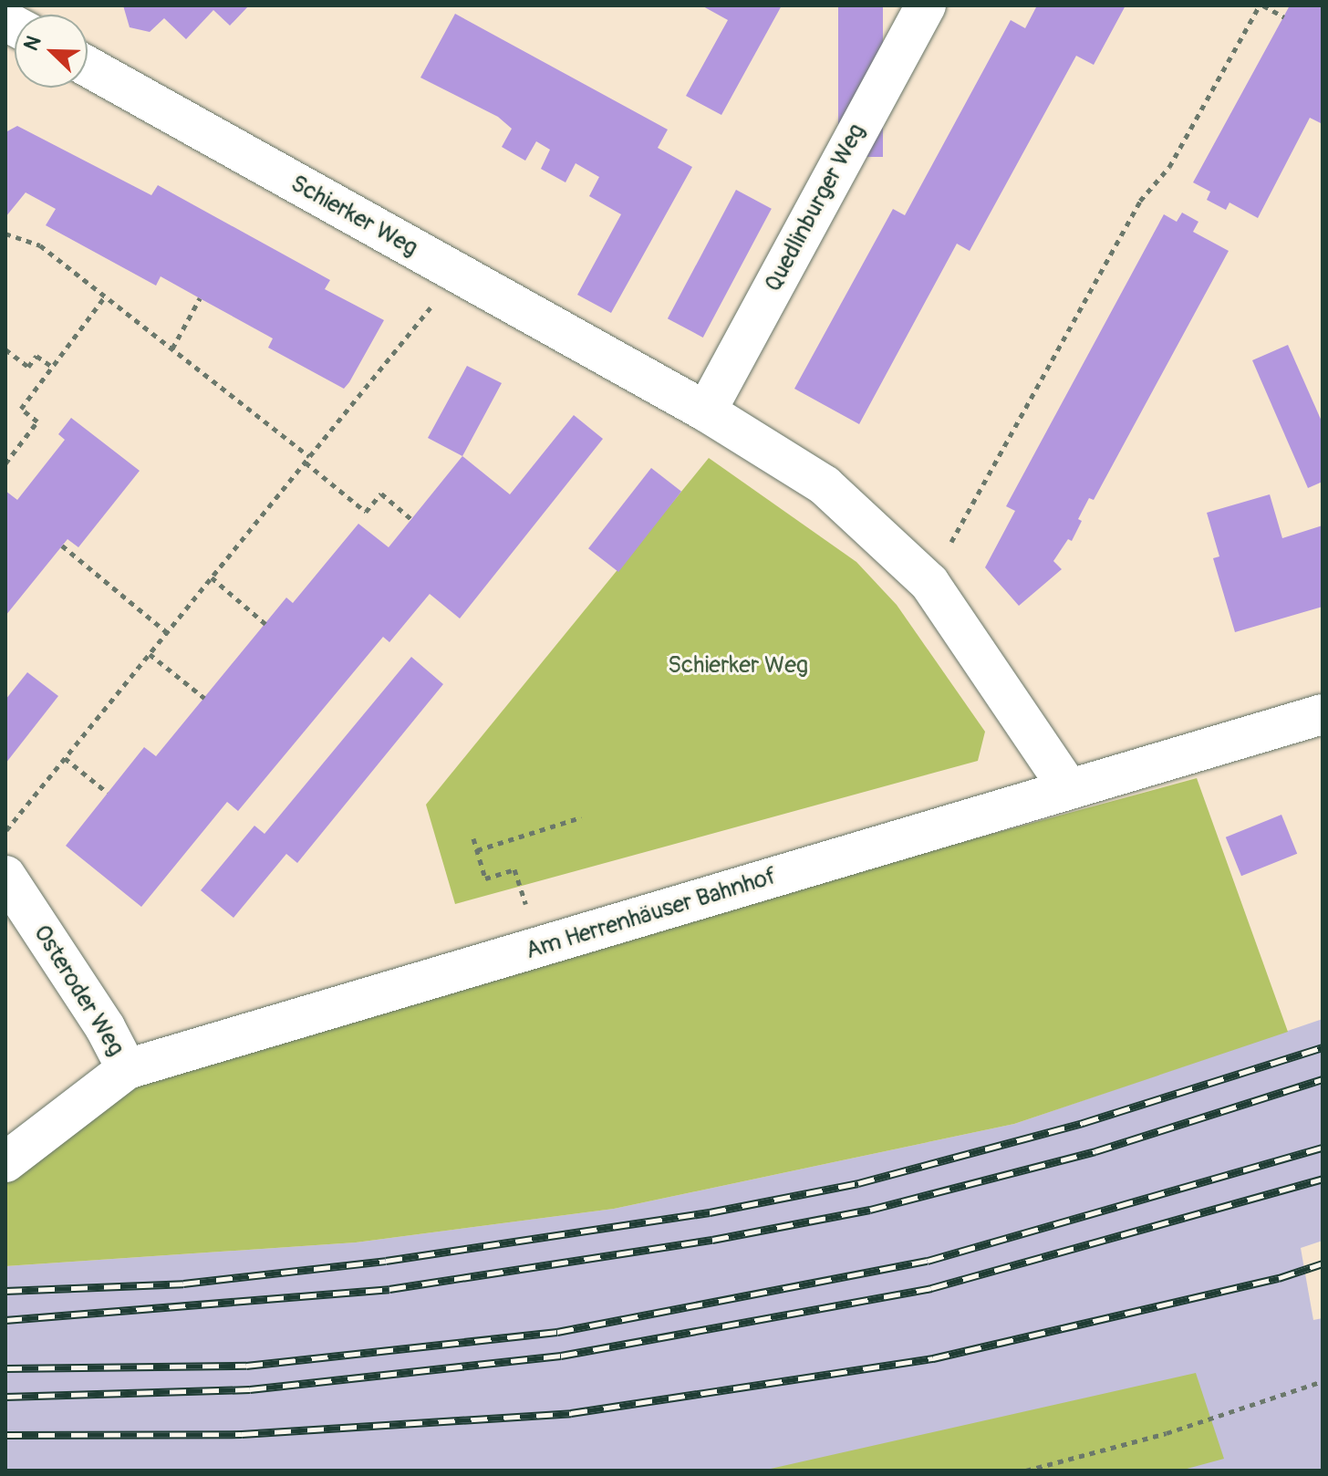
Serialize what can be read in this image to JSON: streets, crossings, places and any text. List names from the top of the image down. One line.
{"streets":{"street":["Quedlinburger Weg","Schierker Weg","Am Herrenhäuser Bahnhof","Osteroder Weg"]},"crossings":[["Quedlinburger Weg","Schierker Weg"],["Schierker Weg","Am Herrenhäuser Bahnhof"],["Am Herrenhäuser Bahnhof","Osteroder Weg"]],"parks":["Schierker Weg"],"north":"top left"}
